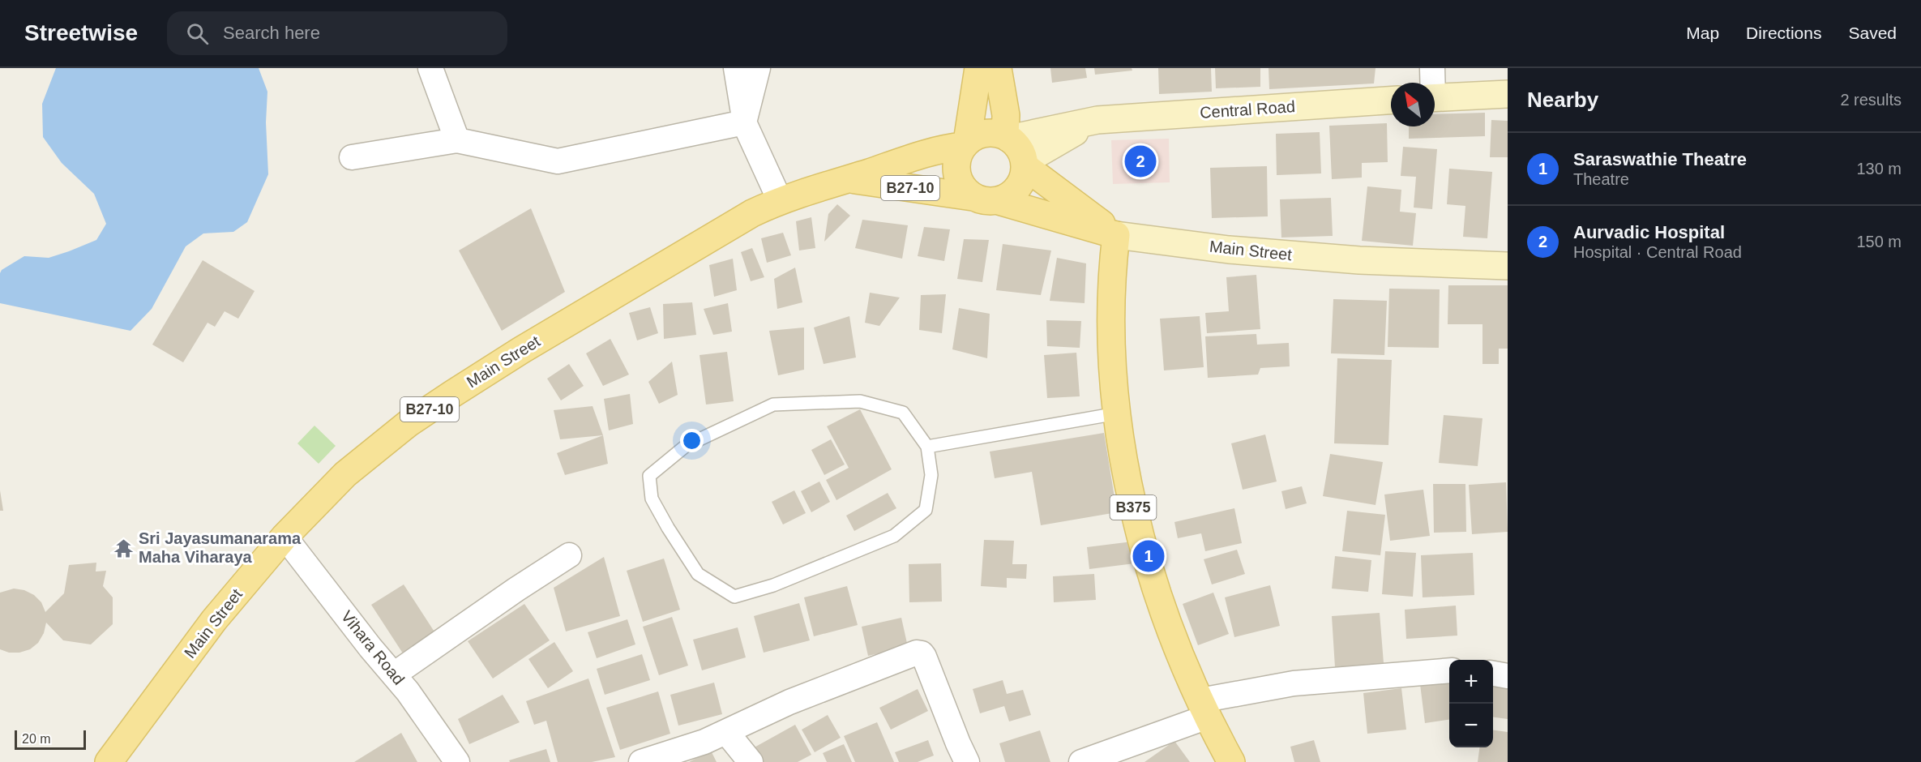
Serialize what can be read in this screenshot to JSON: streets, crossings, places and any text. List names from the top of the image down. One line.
{"streets":{"main road":["Central Road","B27-10","Main Street","B375"],"street":["Vihara Road"]},"crossings":[["Central Road","Main Street"],["Main Street","B375"],["Main Street","Vihara Road"]],"places":{"temple":["Sri Jayasumanarama Maha Viharaya"]},"scale_bar":"20 m","north":"top left","page":{"header":"Streetwise","search":"Search here","nav":["Map","Directions","Saved"],"heading":["Nearby","2 results"],"list":[{"mark":"1","name":"Saraswathie Theatre","note":"Theatre","value":"130 m"},{"mark":"2","name":"Aurvadic Hospital","note":"Hospital · Central Road","value":"150 m"}],"pins":["2","1"],"map_buttons":["+","−"],"scale":"20 m"}}
